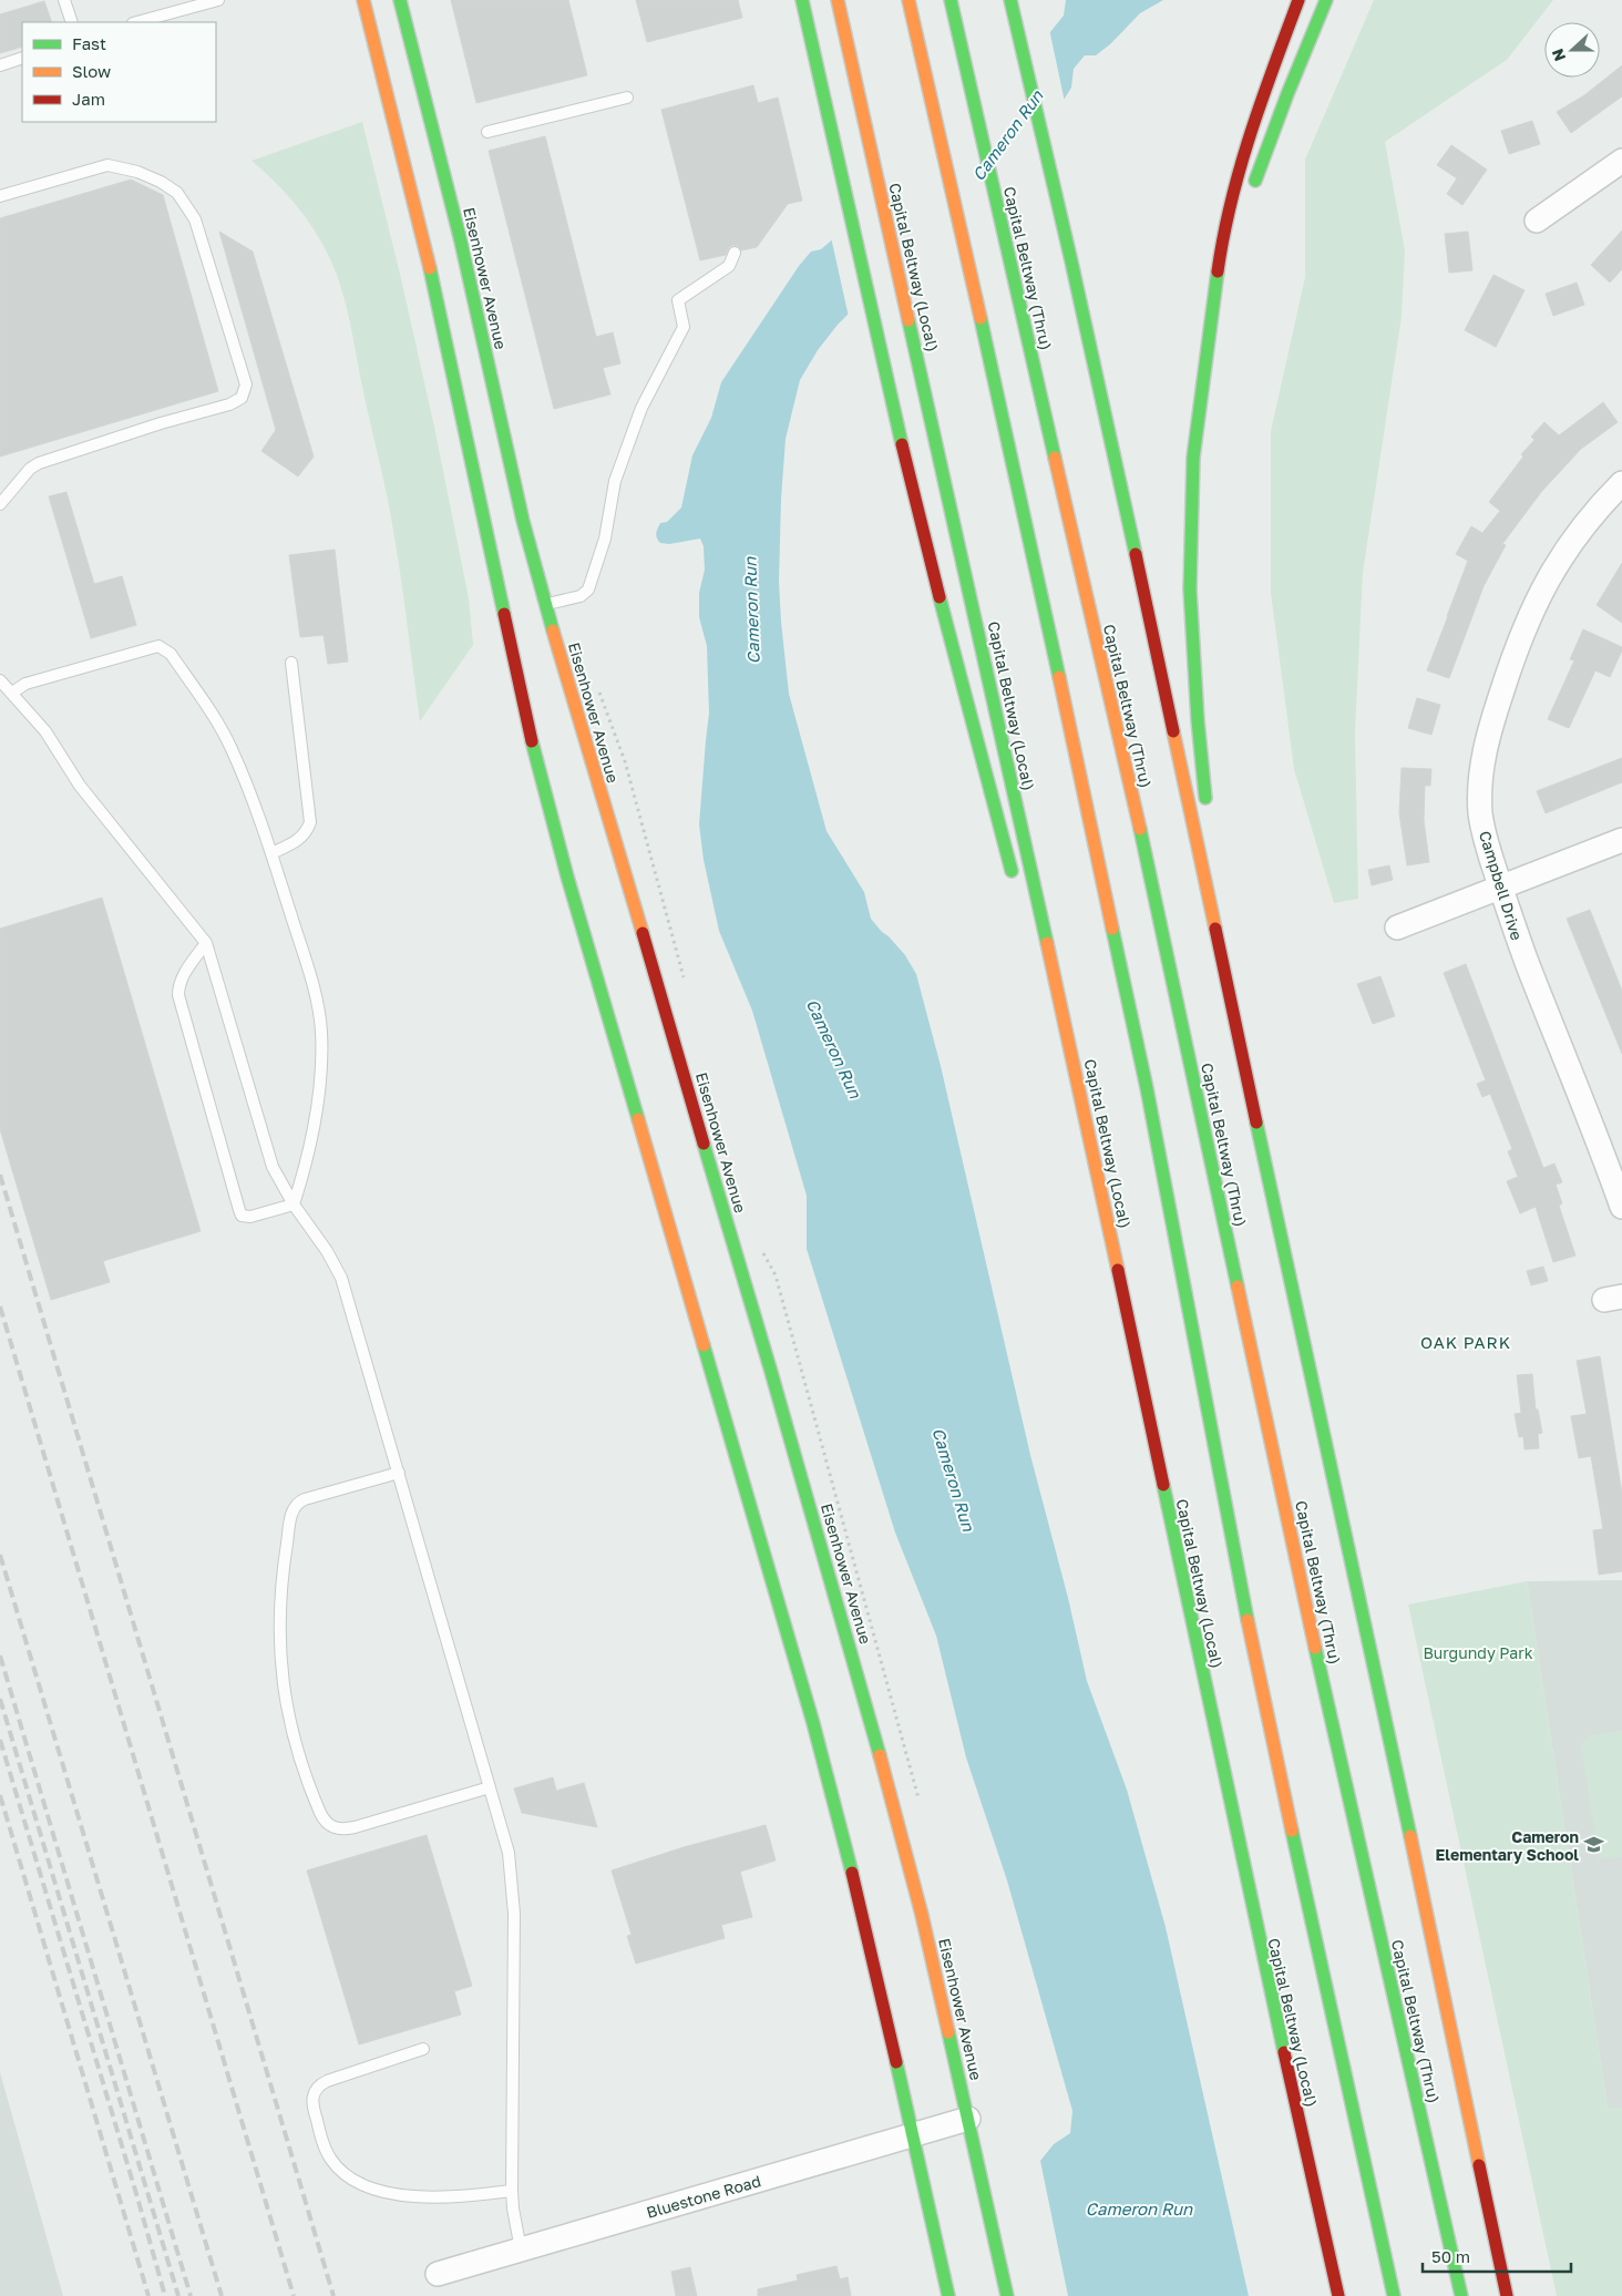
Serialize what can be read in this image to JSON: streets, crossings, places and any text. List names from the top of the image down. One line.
{"streets":{"main road":["Capital Beltway (Local)","Capital Beltway (Thru)","Eisenhower Avenue"],"street":["Campbell Drive","Bluestone Road"]},"crossings":[["Eisenhower Avenue","Bluestone Road"]],"districts":["OAK PARK"],"water":["Cameron Run"],"parks":["Burgundy Park"],"places":{"school or university":["Cameron Elementary School"]},"legend":["Fast","Slow","Jam"],"scale_bar":"50 m","north":"left"}
